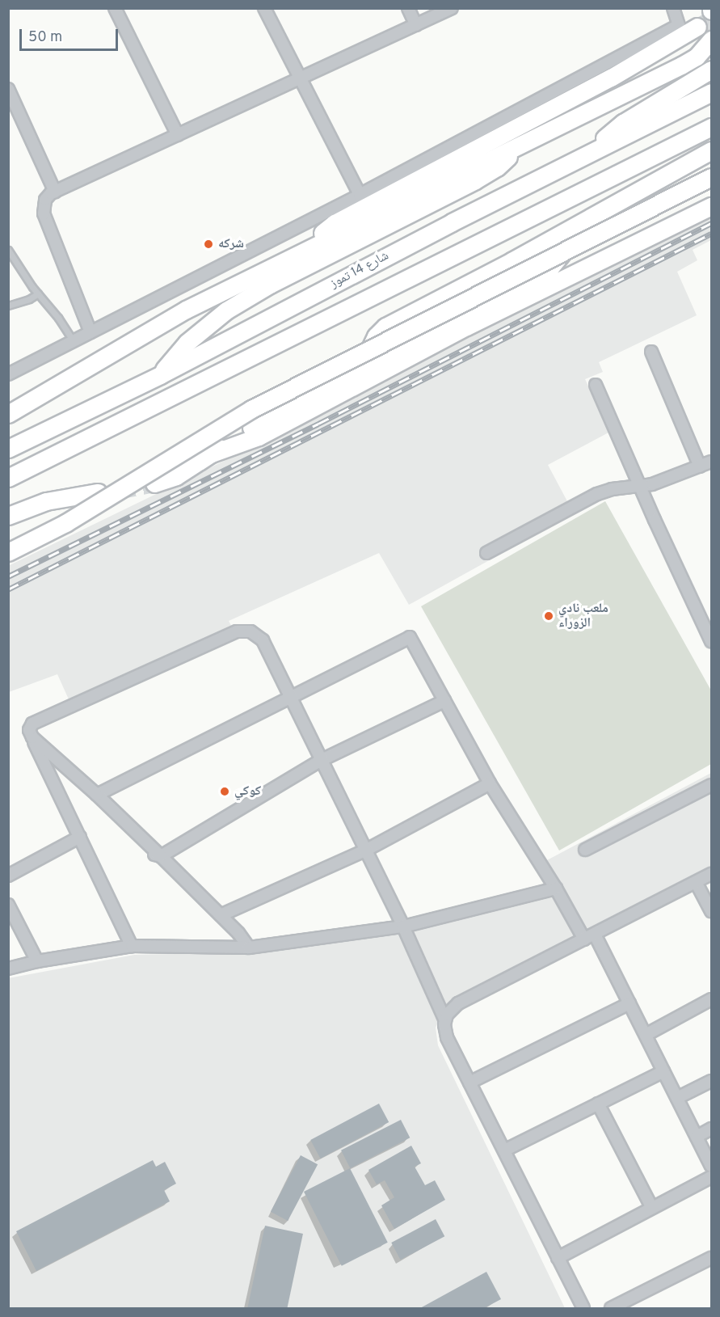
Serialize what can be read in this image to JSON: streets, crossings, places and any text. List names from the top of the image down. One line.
{"streets":{"main road":["شارع 14 تموز"]},"places":["شركه","ملعب نادي الزوراء","كوكي"],"scale_bar":"50 m"}
